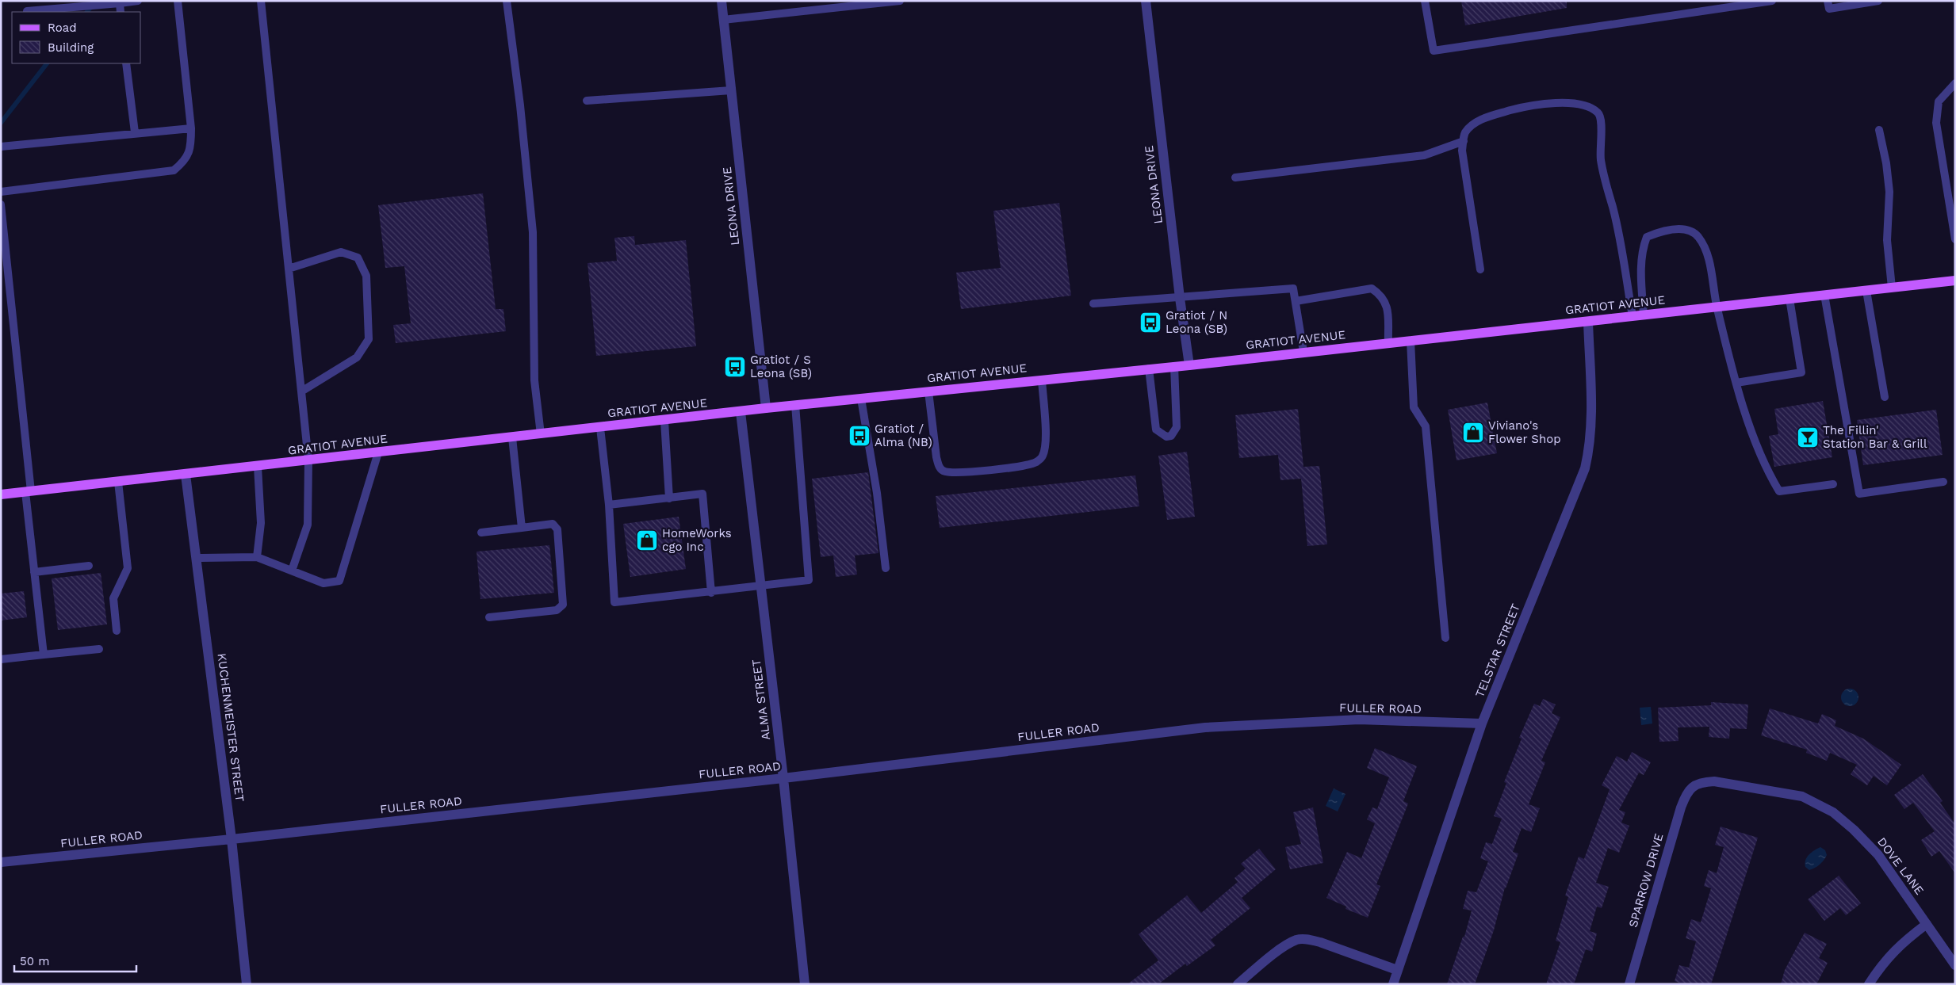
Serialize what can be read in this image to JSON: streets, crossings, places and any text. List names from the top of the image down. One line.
{"streets":{"main road":["GRATIOT AVENUE"],"street":["LEONA DRIVE","TELSTAR STREET","ALMA STREET","FULLER ROAD","KUCHENMEISTER STREET","DOVE LANE","SPARROW DRIVE"]},"crossings":[["LEONA DRIVE","GRATIOT AVENUE"],["GRATIOT AVENUE","TELSTAR STREET"],["GRATIOT AVENUE","ALMA STREET"],["GRATIOT AVENUE","KUCHENMEISTER STREET"],["TELSTAR STREET","FULLER ROAD"],["ALMA STREET","FULLER ROAD"],["FULLER ROAD","KUCHENMEISTER STREET"],["DOVE LANE","SPARROW DRIVE"]],"places":{"bus stop":["Gratiot / N Leona (SB)","Gratiot / S Leona (SB)","Gratiot / Alma (NB)"],"shop":["Viviano's Flower Shop","HomeWorks cgo Inc"],"bar":["The Fillin' Station Bar & Grill"]},"legend":["Road","Building"],"scale_bar":"50 m"}
